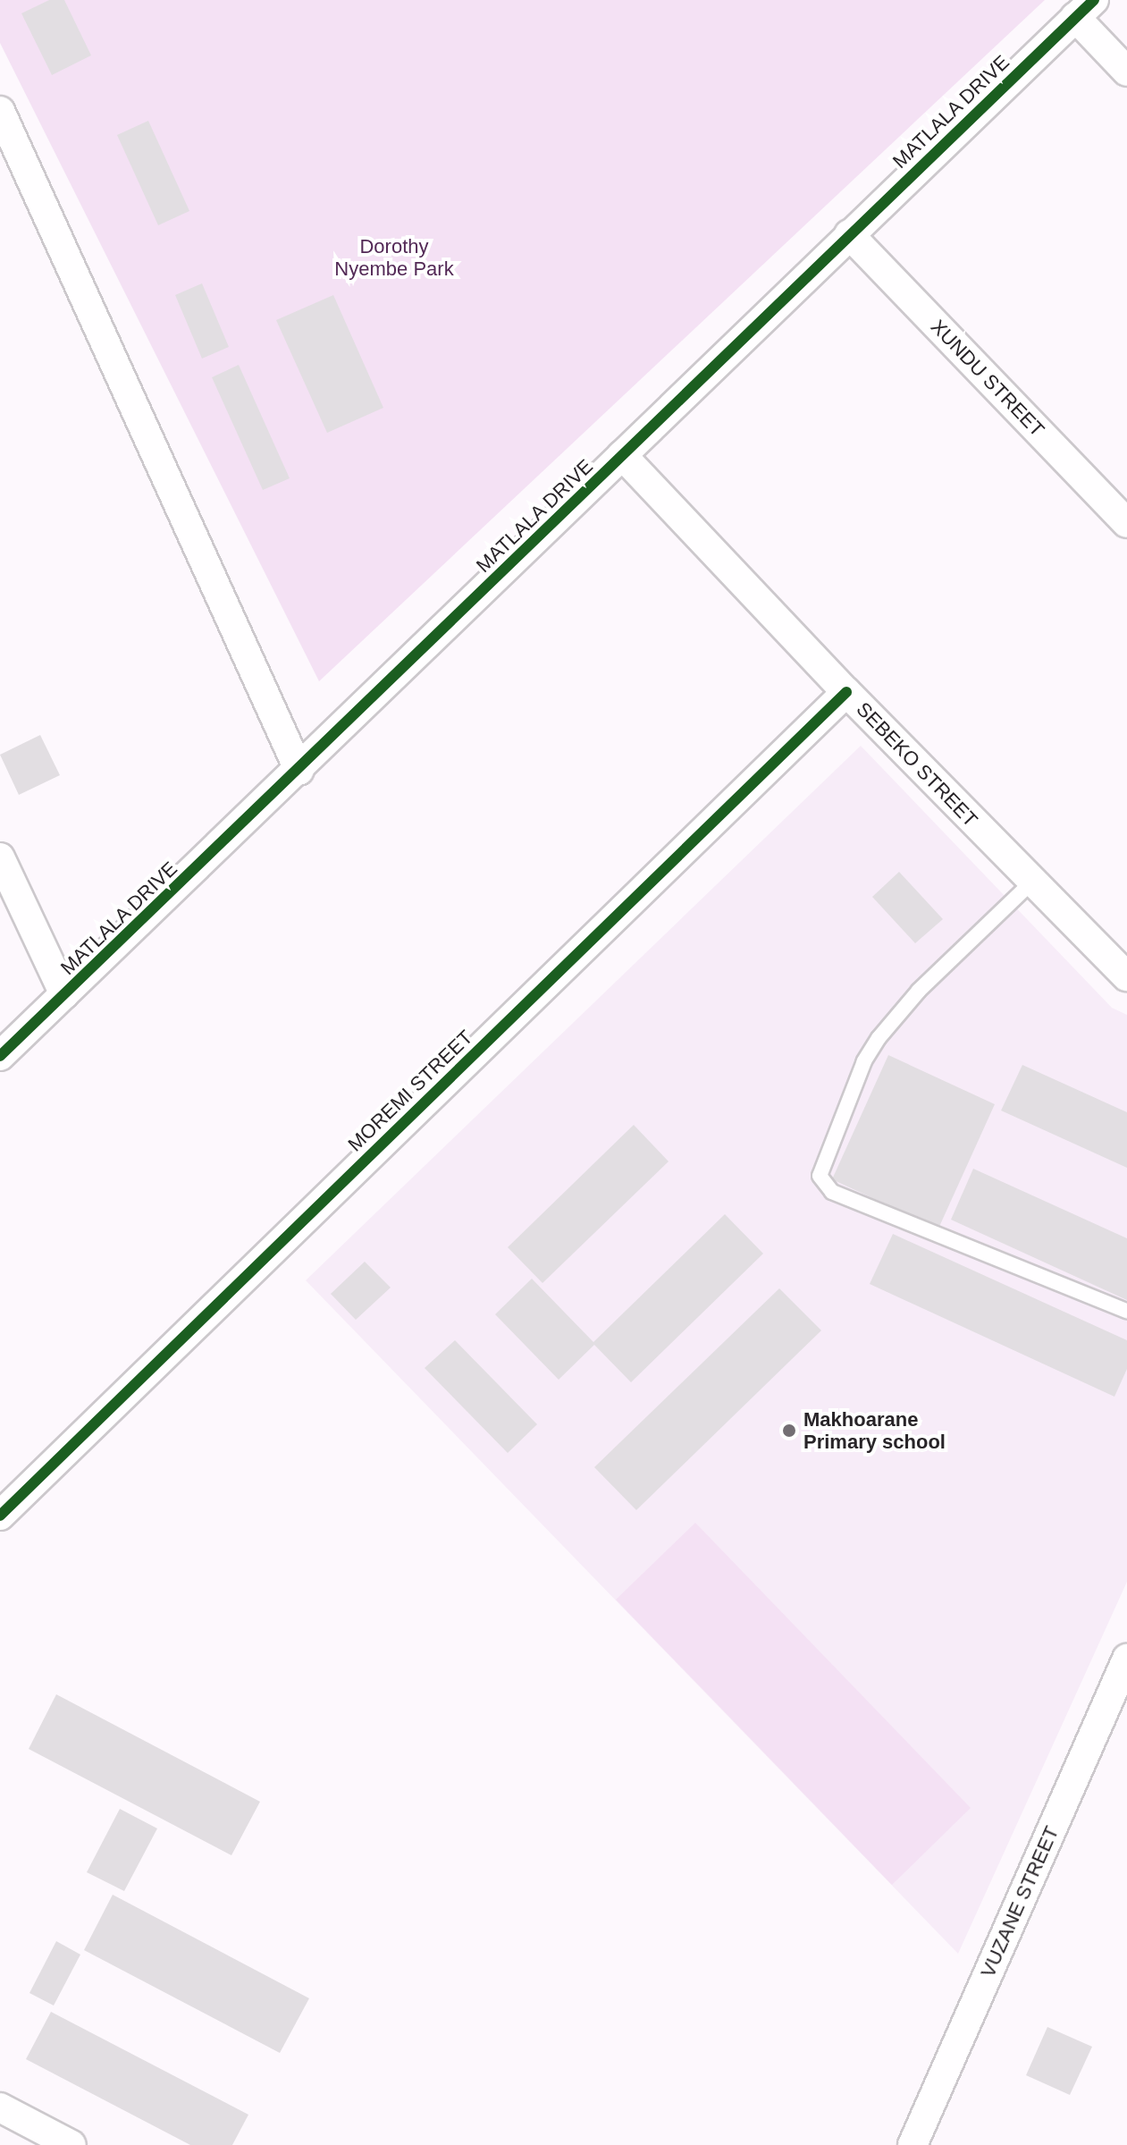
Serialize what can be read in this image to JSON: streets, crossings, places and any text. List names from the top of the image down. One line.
{"streets":{"street":["MATLALA DRIVE","XUNDU STREET","SEBEKO STREET","MOREMI STREET","VUZANE STREET"]},"crossings":[["MATLALA DRIVE","XUNDU STREET"],["MATLALA DRIVE","SEBEKO STREET"],["SEBEKO STREET","MOREMI STREET"]],"parks":["Dorothy Nyembe Park"],"places":["Makhoarane Primary school"]}
